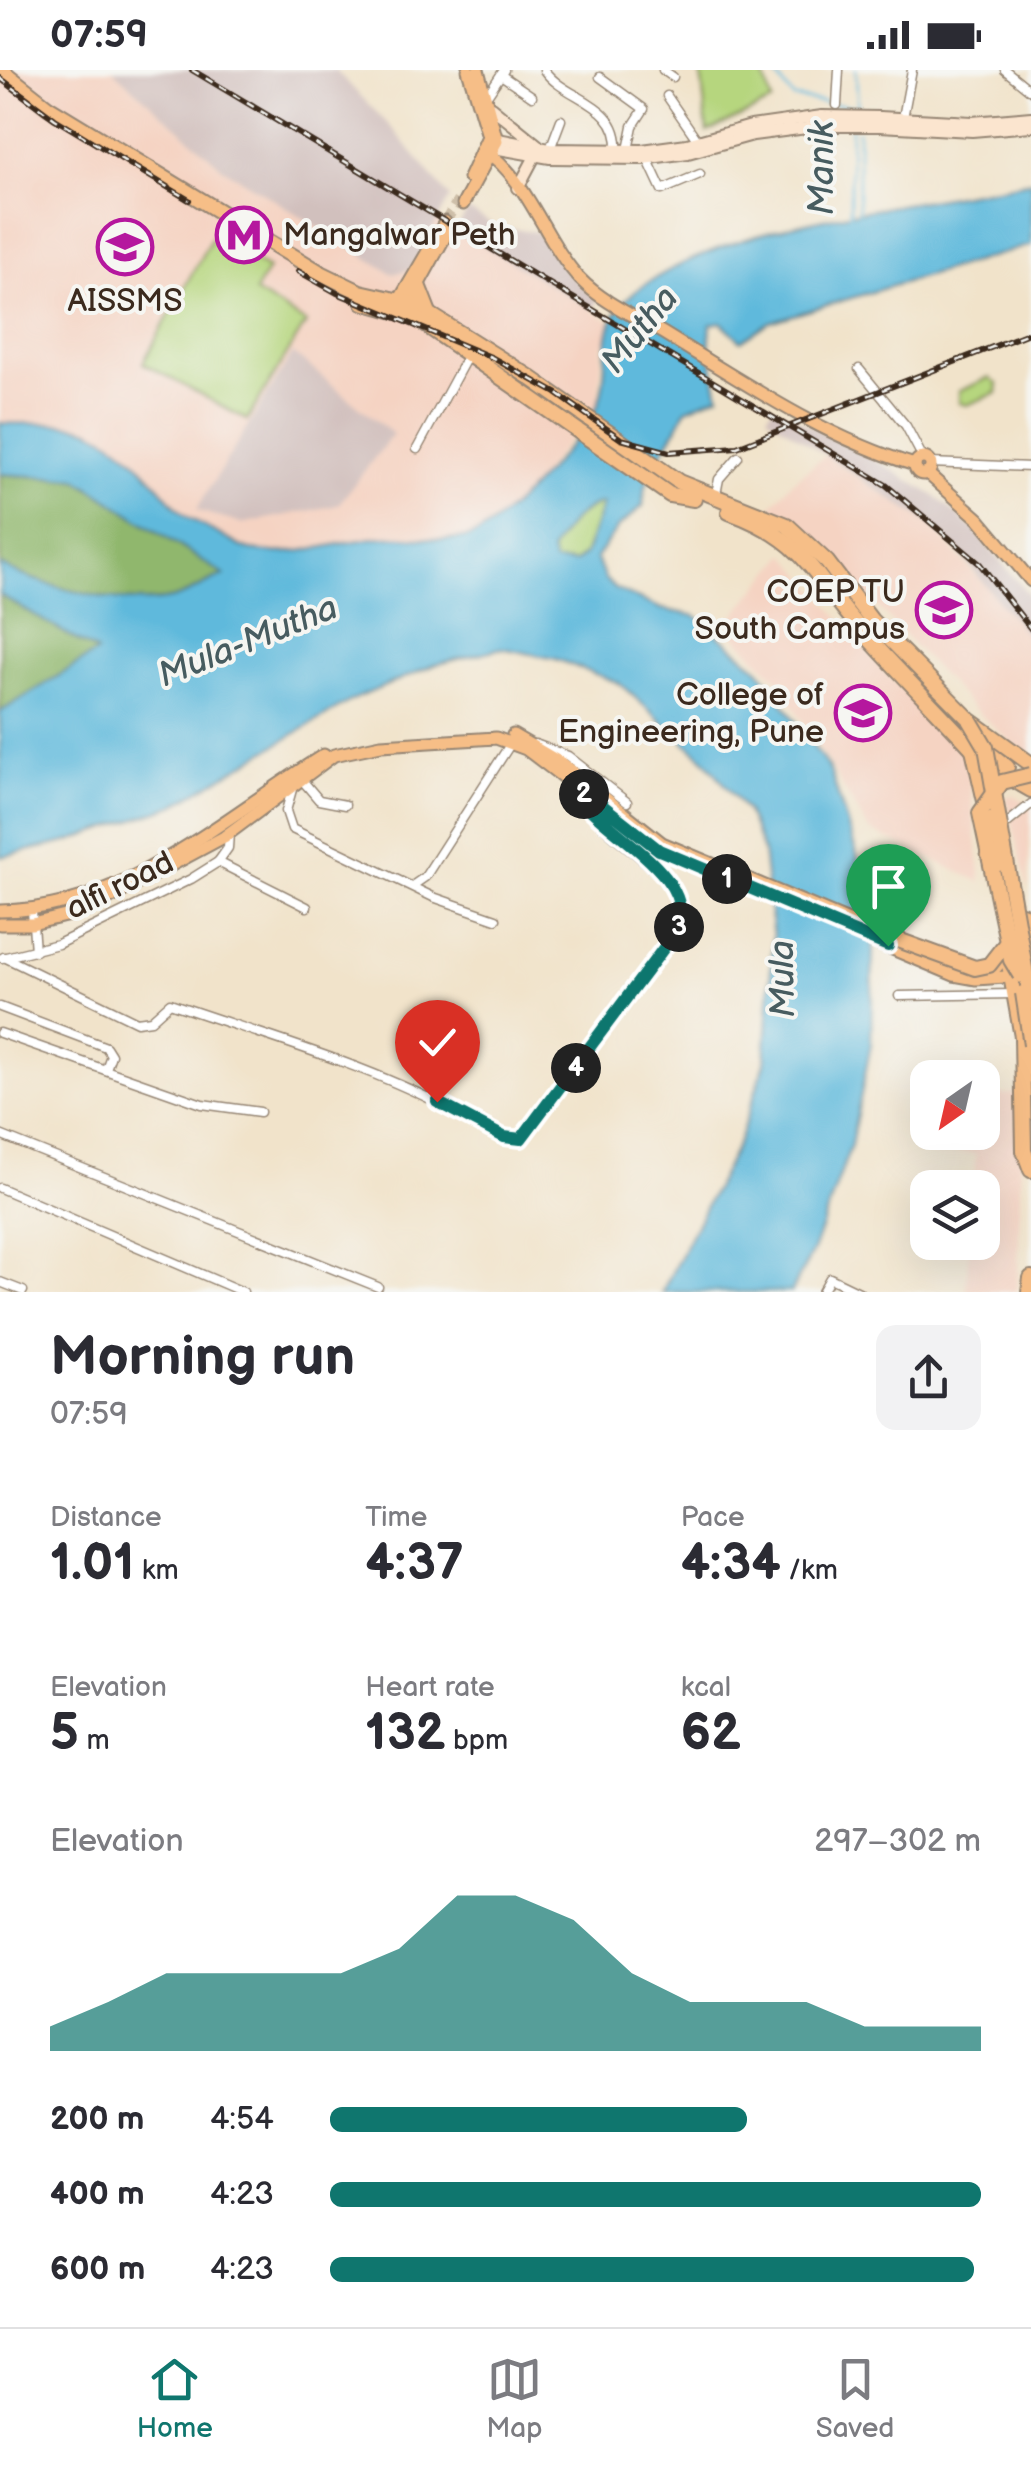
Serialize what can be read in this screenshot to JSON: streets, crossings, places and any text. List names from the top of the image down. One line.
{"streets":{"street":["alfi road"]},"water":["Manik","Mutha","Mula-Mutha","Mula"],"places":{"metro station":["Mangalwar Peth"],"school or university":["AISSMS","COEP TU South Campus","College of Engineering, Pune"]},"north":"bottom left","page":{"status":"07:59","pins":["2","1","3","4"],"heading":["Morning run","07:59"],"stats":[["Distance","1.01 km"],["Time","4:37"],["Pace","4:34 /km"],["Elevation","5 m"],["Heart rate","132 bpm"],["kcal","62"]],"chart":["Elevation","297–302 m"],"list":[{"name":"200 m","note":"4:54"},{"name":"400 m","note":"4:23"},{"name":"600 m","note":"4:23"}],"tabs":["Home","Map","Saved"]}}
